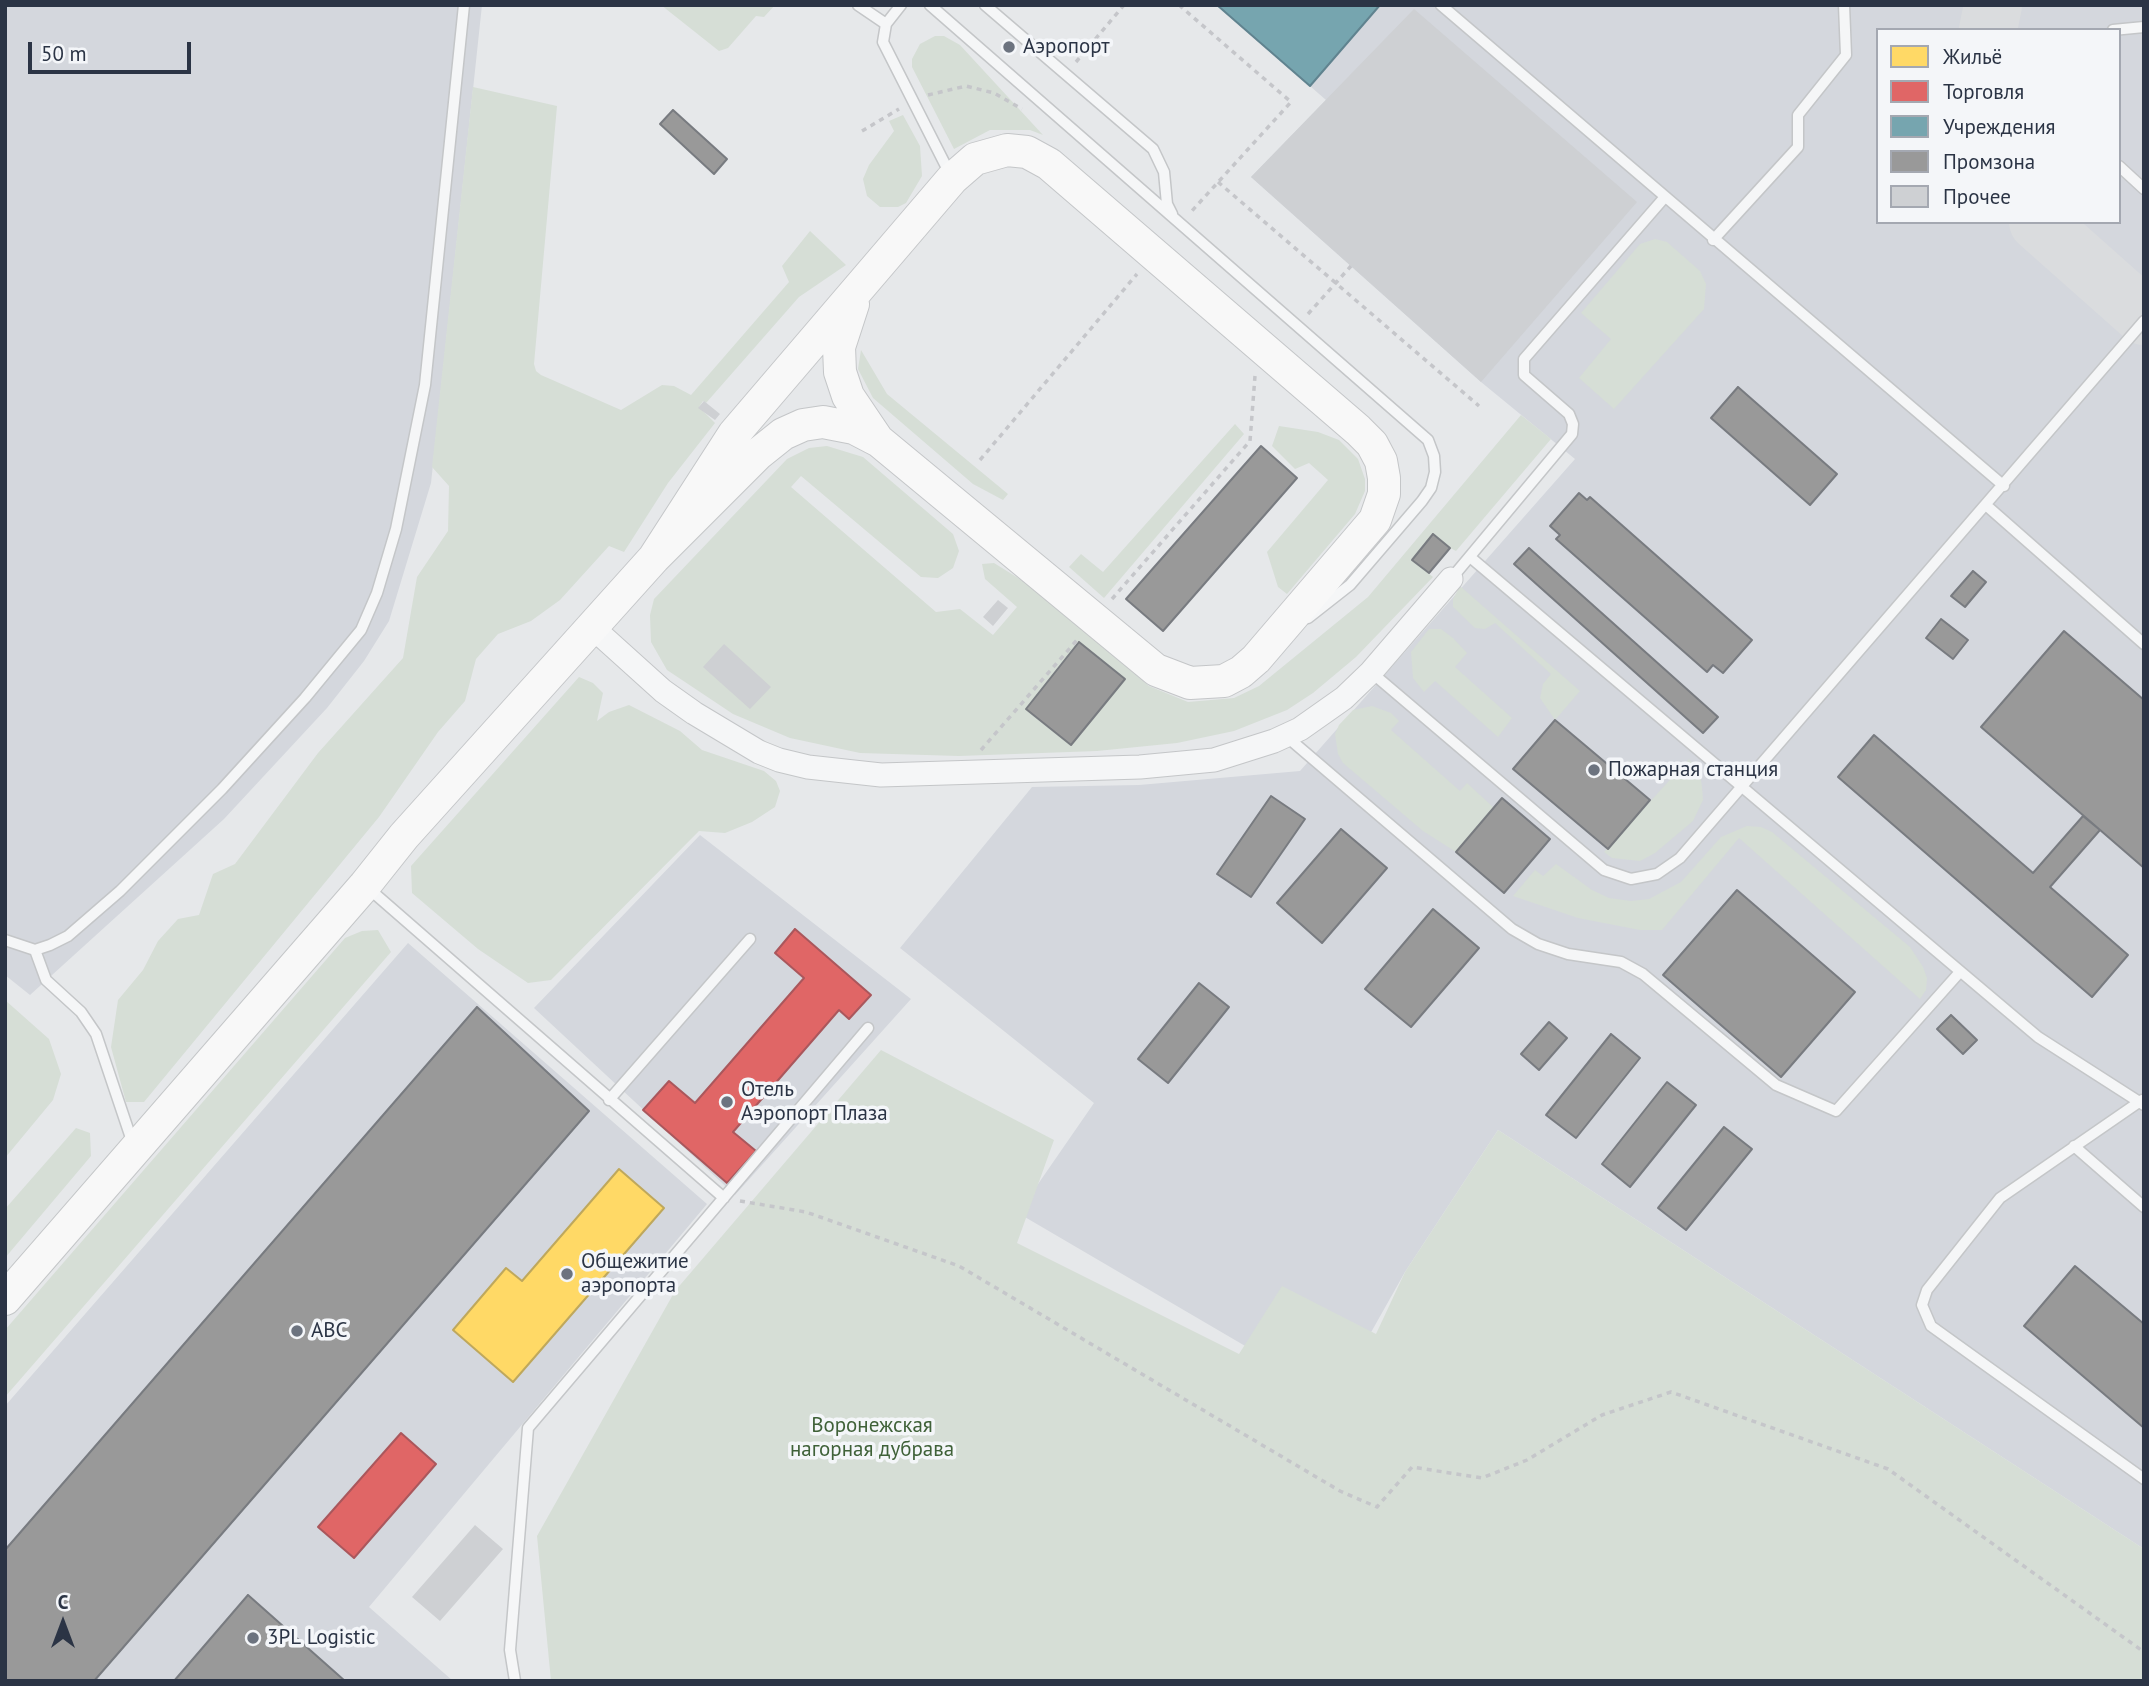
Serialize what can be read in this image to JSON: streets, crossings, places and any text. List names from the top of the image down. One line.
{"parks":["Воронежская нагорная дубрава"],"places":["Аэропорт","Пожарная станция","Отель Аэропорт Плаза","Общежитие аэропорта","ABC","3PL Logistic"],"legend":["Жильё","Торговля","Учреждения","Промзона","Прочее"],"scale_bar":"50 m","north":"top"}
